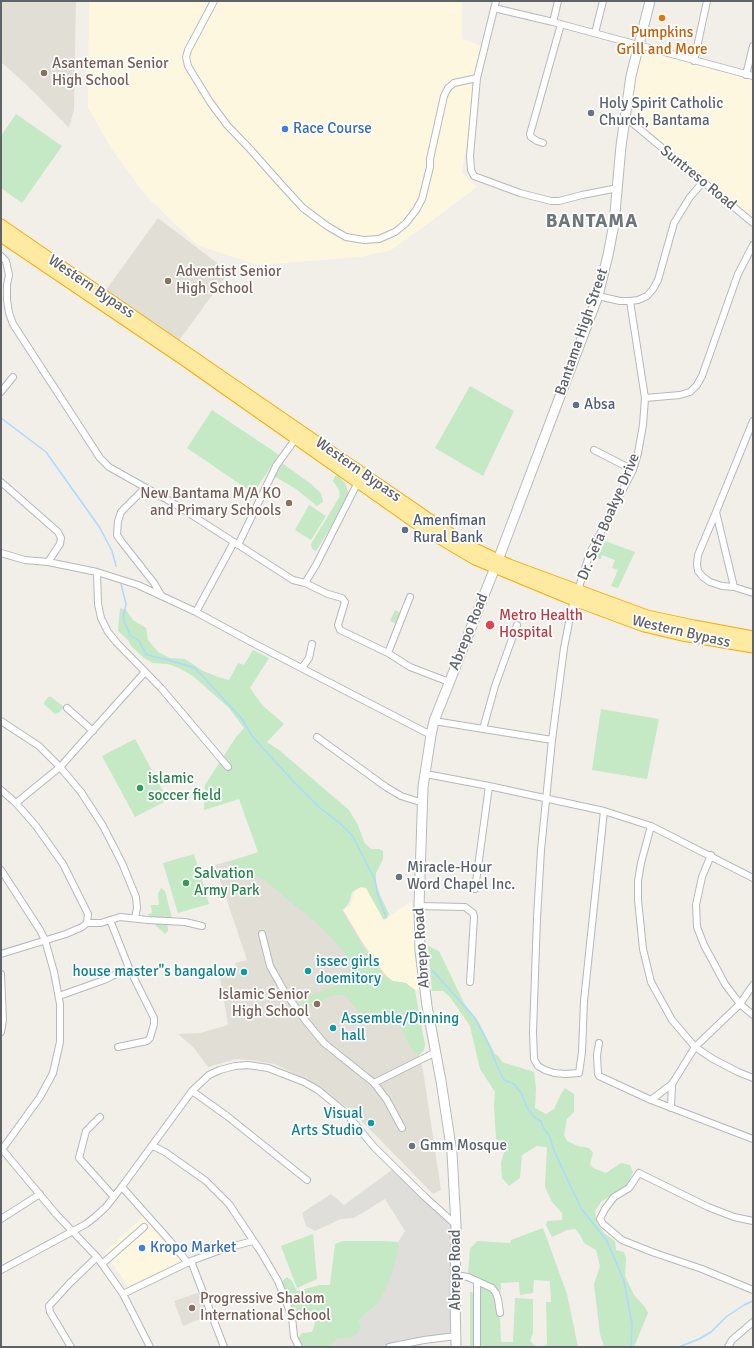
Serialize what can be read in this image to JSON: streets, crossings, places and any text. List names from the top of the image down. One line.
{"streets":{"highway":["Western Bypass"],"main road":["Bantama High Street","Abrepo Road"],"street":["Suntreso Road","Dr. Sefa Boakye Drive"]},"crossings":[["Suntreso Road","Bantama High Street"],["Western Bypass","Bantama High Street"],["Western Bypass","Dr. Sefa Boakye Drive"],["Western Bypass","Abrepo Road"],["Bantama High Street","Abrepo Road"]],"districts":["BANTAMA"],"places":["Pumpkins Grill and More","Asanteman Senior High School","Holy Spirit Catholic Church, Bantama","Race Course","Adventist Senior High School","Absa","New Bantama M/A KO and Primary Schools","Amenfiman Rural Bank","Metro Health Hospital","islamic soccer field","Miracle-Hour Word Chapel Inc.","Salvation Army Park","issec girls doemitory","house master\"s bangalow","Islamic Senior High School","Assemble/Dinning hall","Visual Arts Studio","Gmm Mosque","Kropo Market","Progressive Shalom International School"]}
